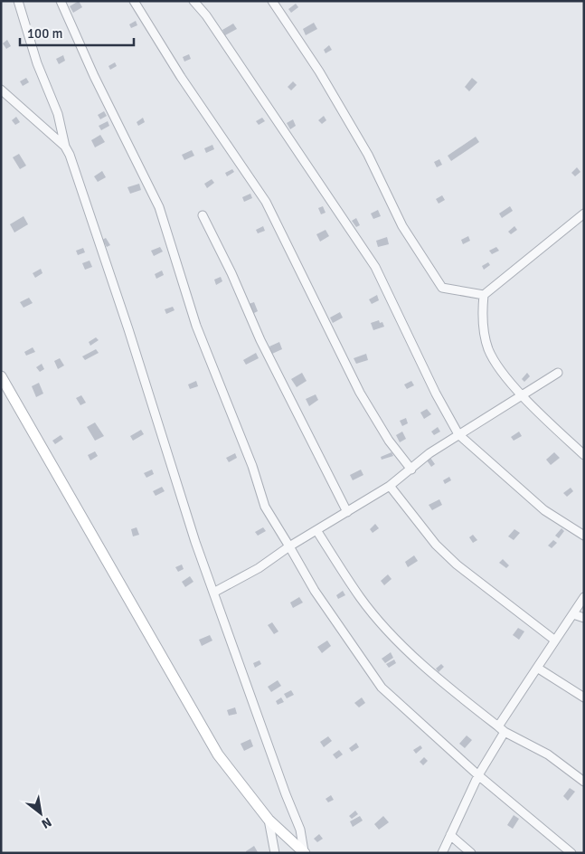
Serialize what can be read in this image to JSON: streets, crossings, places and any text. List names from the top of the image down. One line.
{"scale_bar":"100 m","north":"bottom right"}
